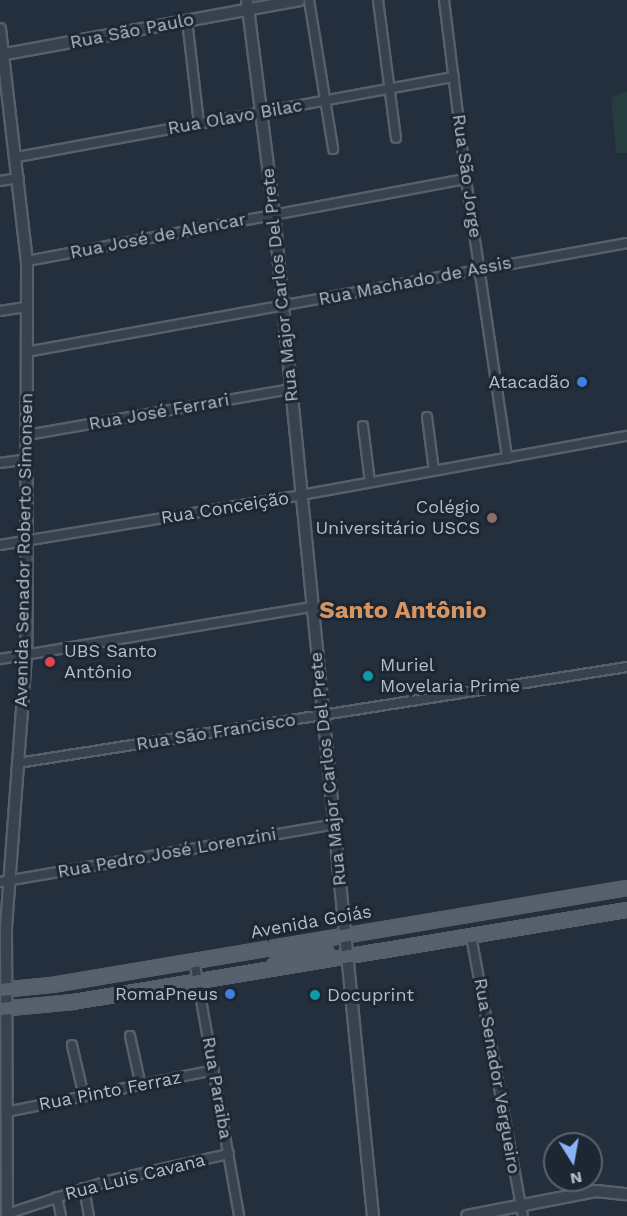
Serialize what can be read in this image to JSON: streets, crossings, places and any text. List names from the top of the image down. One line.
{"streets":{"main road":["Avenida Goiás"],"street":["Rua São Paulo","Rua Olavo Bilac","Rua São Jorge","Rua José de Alencar","Rua Machado de Assis","Rua Major Carlos Del Prete","Rua José Ferrari","Rua Conceição","Avenida Senador Roberto Simonsen","Rua São Francisco","Rua Pedro José Lorenzini","Rua Senador Vergueiro","Rua Paraiba","Rua Pinto Ferraz","Rua Luis Cavana"]},"crossings":[["Rua São Paulo","Rua Major Carlos Del Prete"],["Rua São Paulo","Avenida Senador Roberto Simonsen"],["Rua Olavo Bilac","Rua São Jorge"],["Rua Olavo Bilac","Rua Major Carlos Del Prete"],["Rua Olavo Bilac","Avenida Senador Roberto Simonsen"],["Rua São Jorge","Rua José de Alencar"],["Rua São Jorge","Rua Machado de Assis"],["Rua São Jorge","Rua Conceição"],["Rua José de Alencar","Rua Major Carlos Del Prete"],["Rua José de Alencar","Avenida Senador Roberto Simonsen"],["Rua Machado de Assis","Rua Major Carlos Del Prete"],["Rua Machado de Assis","Avenida Senador Roberto Simonsen"],["Rua Major Carlos Del Prete","Rua José Ferrari"],["Rua Major Carlos Del Prete","Rua Conceição"],["Rua Major Carlos Del Prete","Rua São Francisco"],["Rua Major Carlos Del Prete","Rua Pedro José Lorenzini"],["Rua Major Carlos Del Prete","Avenida Goiás"],["Rua José Ferrari","Avenida Senador Roberto Simonsen"],["Rua Conceição","Avenida Senador Roberto Simonsen"],["Avenida Senador Roberto Simonsen","Rua São Francisco"],["Avenida Senador Roberto Simonsen","Rua Pedro José Lorenzini"],["Avenida Senador Roberto Simonsen","Avenida Goiás"],["Avenida Senador Roberto Simonsen","Rua Pinto Ferraz"],["Avenida Senador Roberto Simonsen","Rua Luis Cavana"],["Avenida Goiás","Rua Paraiba"],["Rua Paraiba","Rua Pinto Ferraz"],["Rua Paraiba","Rua Luis Cavana"]],"districts":["Santo Antônio"],"places":["Atacadão","Colégio Universitário USCS","UBS Santo Antônio","Muriel Movelaria Prime","RomaPneus","Docuprint"],"north":"bottom"}
